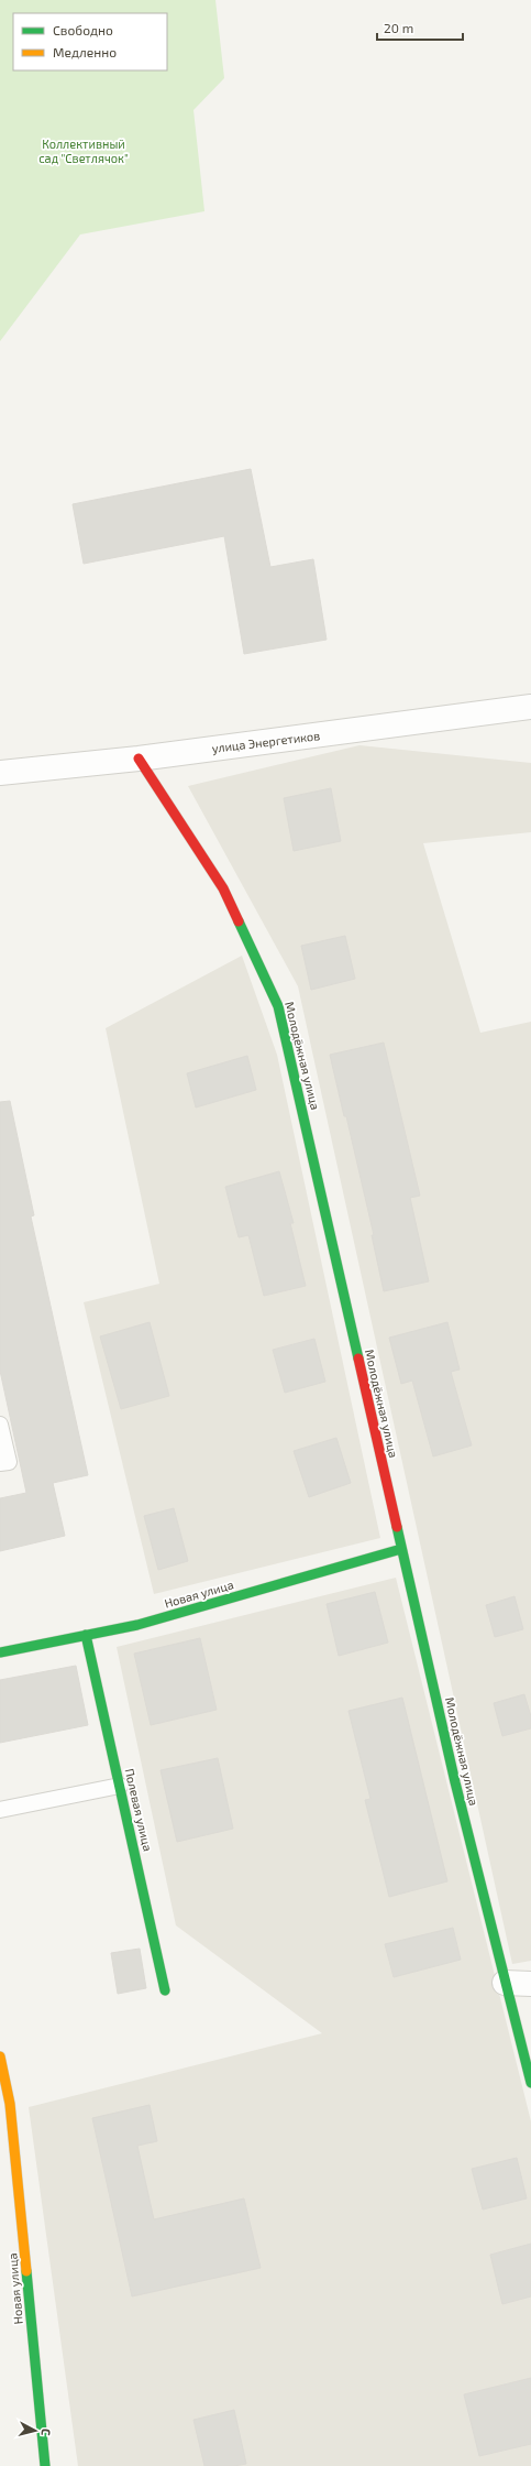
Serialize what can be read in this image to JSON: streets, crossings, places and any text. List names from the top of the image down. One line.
{"streets":{"street":["улица Энергетиков","Молодёжная улица","Новая улица","Полевая улица"]},"crossings":[["улица Энергетиков","Молодёжная улица"],["Молодёжная улица","Новая улица"],["Новая улица","Полевая улица"]],"parks":["Коллективный сад \"Светлячок\""],"legend":["Свободно","Медленно"],"scale_bar":"20 m","north":"right"}
